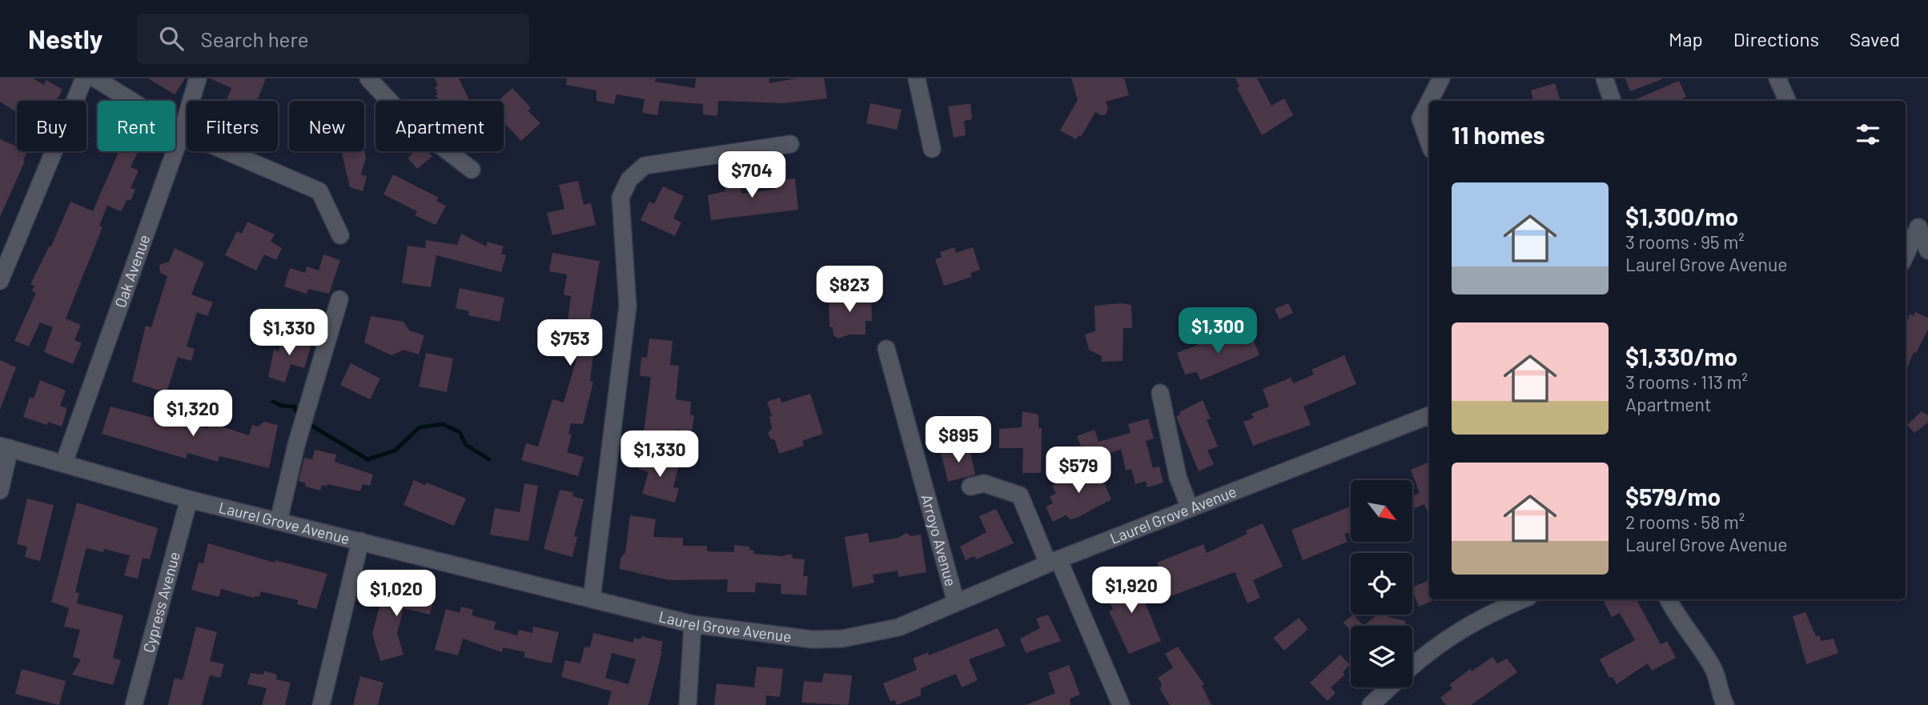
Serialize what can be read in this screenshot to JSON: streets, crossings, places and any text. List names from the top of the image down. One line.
{"streets":{"street":["Oak Avenue","Laurel Grove Avenue","Arroyo Avenue","Cypress Avenue"]},"crossings":[["Oak Avenue","Laurel Grove Avenue"],["Laurel Grove Avenue","Arroyo Avenue"],["Laurel Grove Avenue","Cypress Avenue"]],"north":"bottom right","page":{"header":"Nestly","search":"Search here","nav":["Map","Directions","Saved"],"chip":["Buy","Rent","Filters","New","Apartment"],"heading":"11 homes","price":["$704","$823","$1,300","$1,330","$753","$1,320","$895","$1,330","$579","$1,920","$1,020"],"list":[{"name":"$1,300/mo","note":"3 rooms · 95 m² · Laurel Grove Avenue"},{"name":"$1,330/mo","note":"3 rooms · 113 m² · Apartment"},{"name":"$579/mo","note":"2 rooms · 58 m² · Laurel Grove Avenue"}]}}
